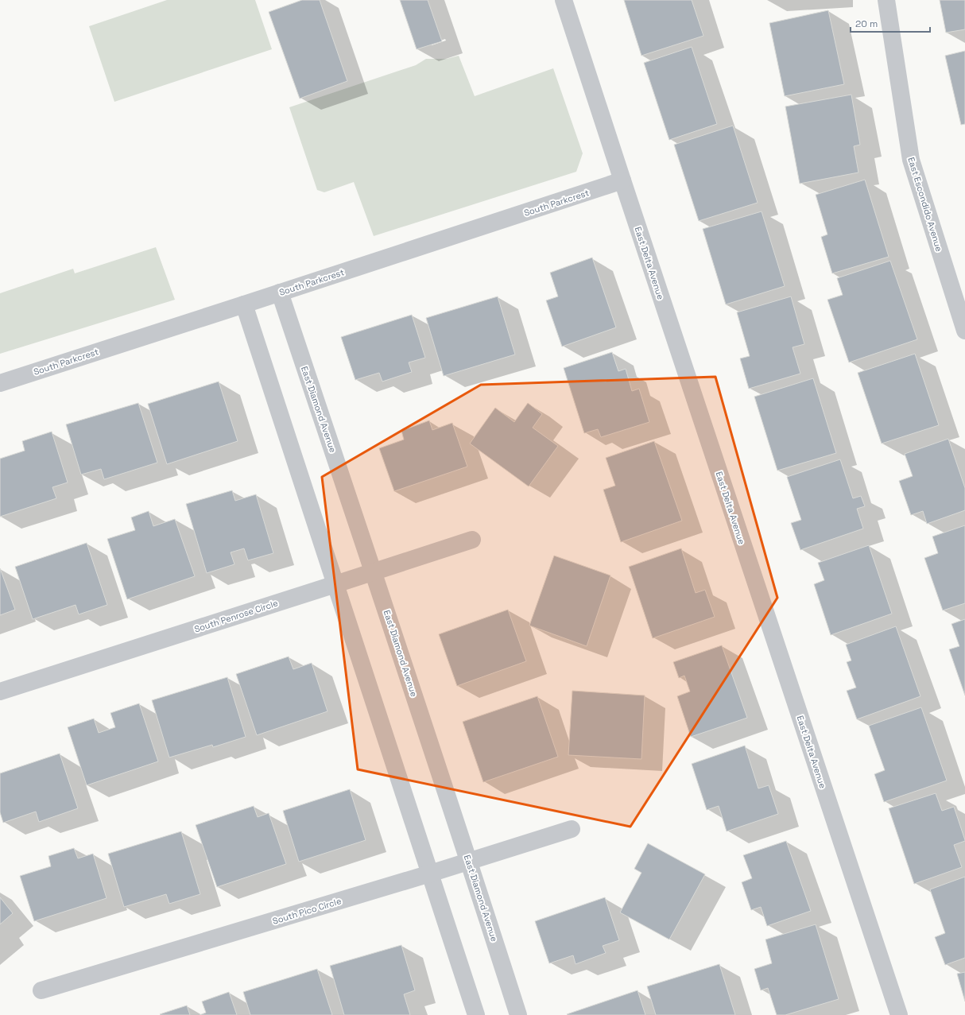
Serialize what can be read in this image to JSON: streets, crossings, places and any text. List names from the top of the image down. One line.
{"streets":{"street":["South Parkcrest","East Escondido Avenue","East Delta Avenue","East Diamond Avenue","South Penrose Circle","South Pico Circle"]},"crossings":[["South Parkcrest","East Delta Avenue"],["South Parkcrest","East Diamond Avenue"],["East Diamond Avenue","South Penrose Circle"],["East Diamond Avenue","South Pico Circle"]],"scale_bar":"20 m"}
